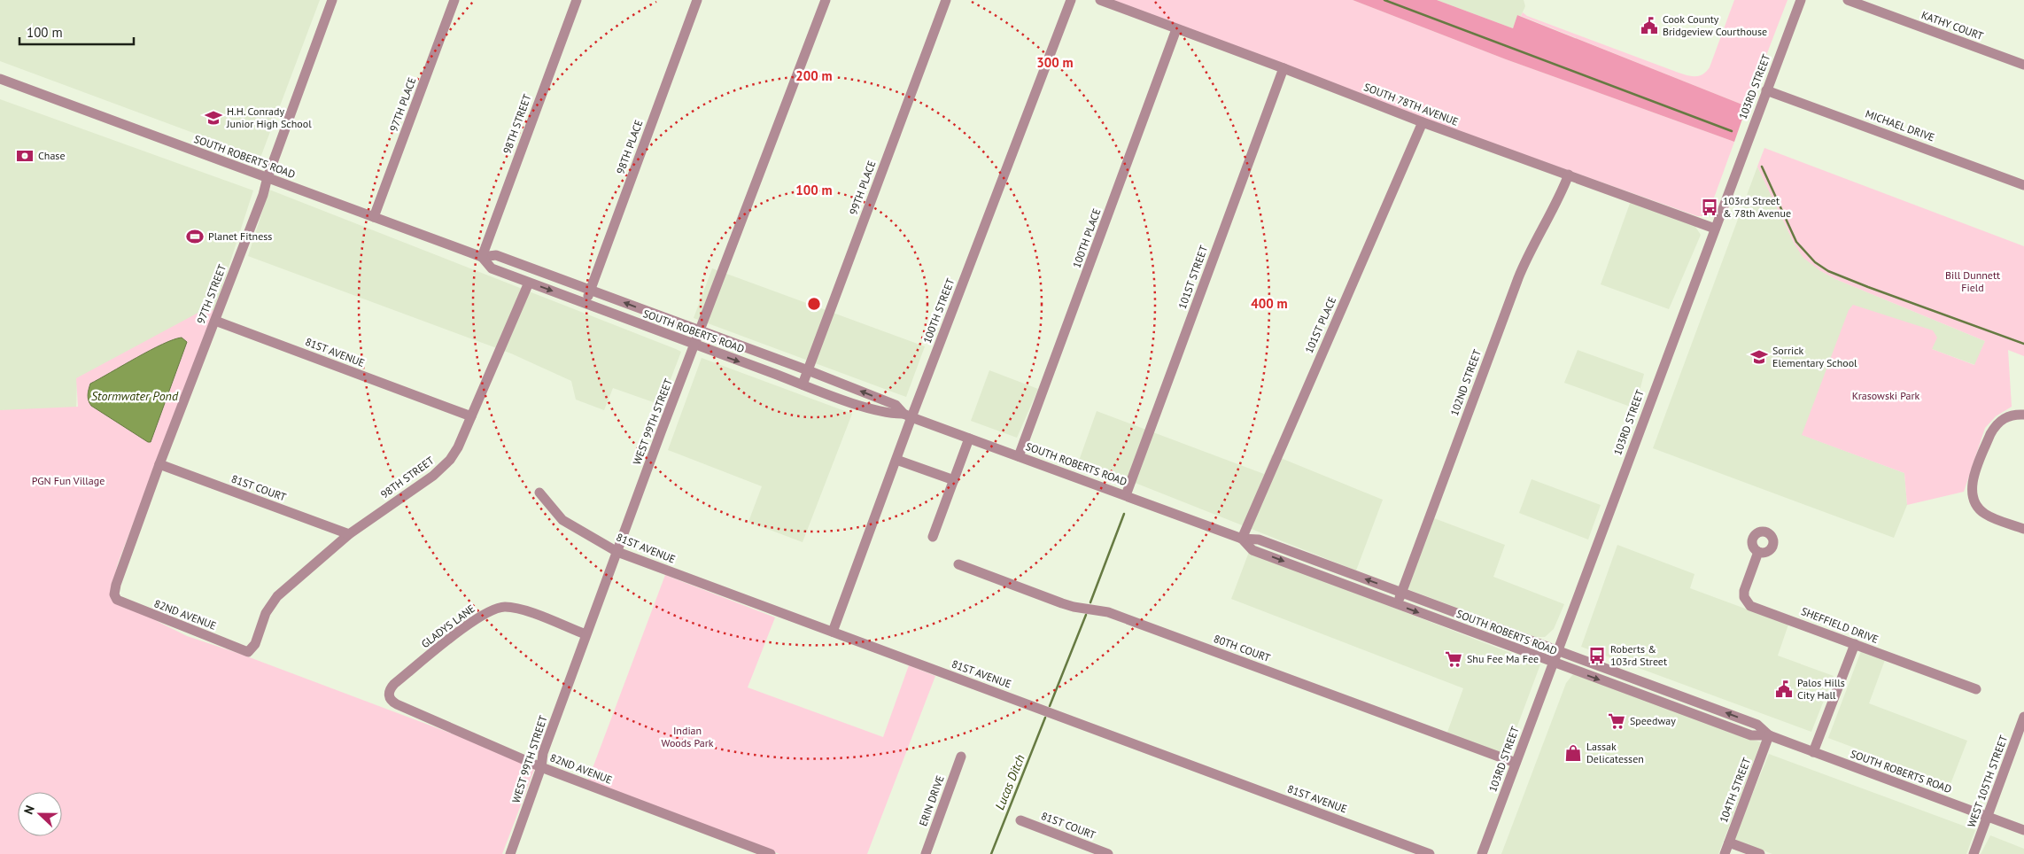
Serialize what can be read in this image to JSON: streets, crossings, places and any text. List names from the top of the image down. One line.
{"streets":{"street":["KATHY COURT","103RD STREET","97TH PLACE","SOUTH 78TH AVENUE","98TH STREET","MICHAEL DRIVE","98TH PLACE","SOUTH ROBERTS ROAD","99TH PLACE","100TH PLACE","101ST STREET","97TH STREET","100TH STREET","101ST PLACE","81ST AVENUE","102ND STREET","WEST 99TH STREET","81ST COURT","82ND AVENUE","SHEFFIELD DRIVE","GLADYS LANE","80TH COURT","WEST 105TH STREET","104TH STREET","ERIN DRIVE"]},"crossings":[["103RD STREET","SOUTH 78TH AVENUE"],["103RD STREET","MICHAEL DRIVE"],["103RD STREET","SOUTH ROBERTS ROAD"],["103RD STREET","80TH COURT"],["97TH PLACE","SOUTH ROBERTS ROAD"],["SOUTH 78TH AVENUE","100TH PLACE"],["SOUTH 78TH AVENUE","101ST STREET"],["SOUTH 78TH AVENUE","101ST PLACE"],["SOUTH 78TH AVENUE","102ND STREET"],["98TH STREET","SOUTH ROBERTS ROAD"],["98TH STREET","81ST AVENUE"],["98TH STREET","81ST COURT"],["98TH STREET","82ND AVENUE"],["98TH PLACE","SOUTH ROBERTS ROAD"],["SOUTH ROBERTS ROAD","99TH PLACE"],["SOUTH ROBERTS ROAD","100TH PLACE"],["SOUTH ROBERTS ROAD","101ST STREET"],["SOUTH ROBERTS ROAD","97TH STREET"],["SOUTH ROBERTS ROAD","100TH STREET"],["SOUTH ROBERTS ROAD","101ST PLACE"],["SOUTH ROBERTS ROAD","102ND STREET"],["SOUTH ROBERTS ROAD","WEST 99TH STREET"],["SOUTH ROBERTS ROAD","WEST 105TH STREET"],["SOUTH ROBERTS ROAD","104TH STREET"],["97TH STREET","81ST AVENUE"],["97TH STREET","81ST COURT"],["97TH STREET","82ND AVENUE"],["100TH STREET","81ST AVENUE"],["81ST AVENUE","WEST 99TH STREET"],["WEST 99TH STREET","82ND AVENUE"],["WEST 99TH STREET","GLADYS LANE"],["82ND AVENUE","GLADYS LANE"]],"water":["Stormwater Pond","Lucas Ditch"],"parks":["Bill Dunnett Field","Krasowski Park","PGN Fun Village","Indian Woods Park"],"places":{"public building":["Cook County Bridgeview Courthouse","Palos Hills City Hall"],"school or university":["H.H. Conrady Junior High School","Sorrick Elementary School"],"bank":["Chase"],"bus stop":["103rd Street & 78th Avenue","Roberts & 103rd Street"],"sports":["Planet Fitness"],"supermarket":["Shu Fee Ma Fee","Speedway"],"shop":["Lassak Delicatessen"]},"scale_bar":"100 m","north":"left","rings":["300 m","200 m","100 m","400 m"]}
